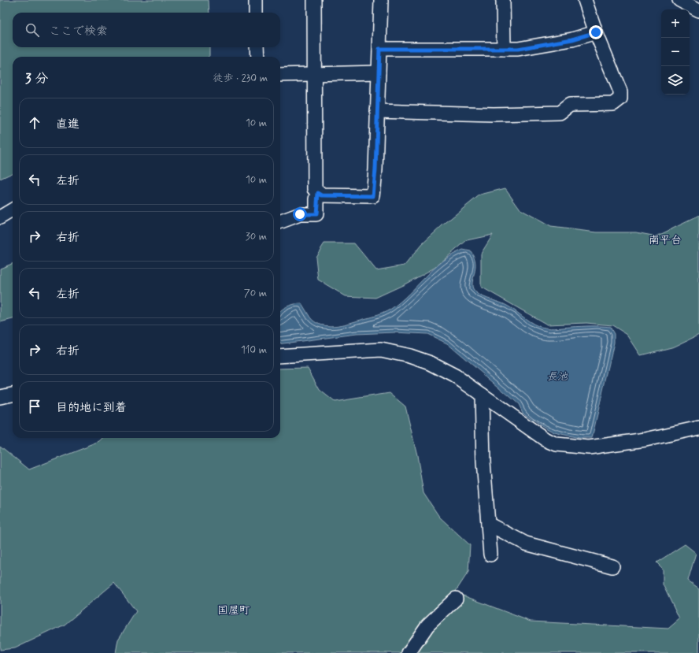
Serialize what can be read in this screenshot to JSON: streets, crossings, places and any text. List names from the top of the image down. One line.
{"districts":["南平台","国屋町"],"water":["長池"],"page":{"map_buttons":["+","−"],"search":"ここで検索","heading":["3 分","徒歩 · 230 m"],"list":[["直進","10 m"],["左折","10 m"],["右折","30 m"],["左折","70 m"],["右折","110 m"],"目的地に到着"]}}
